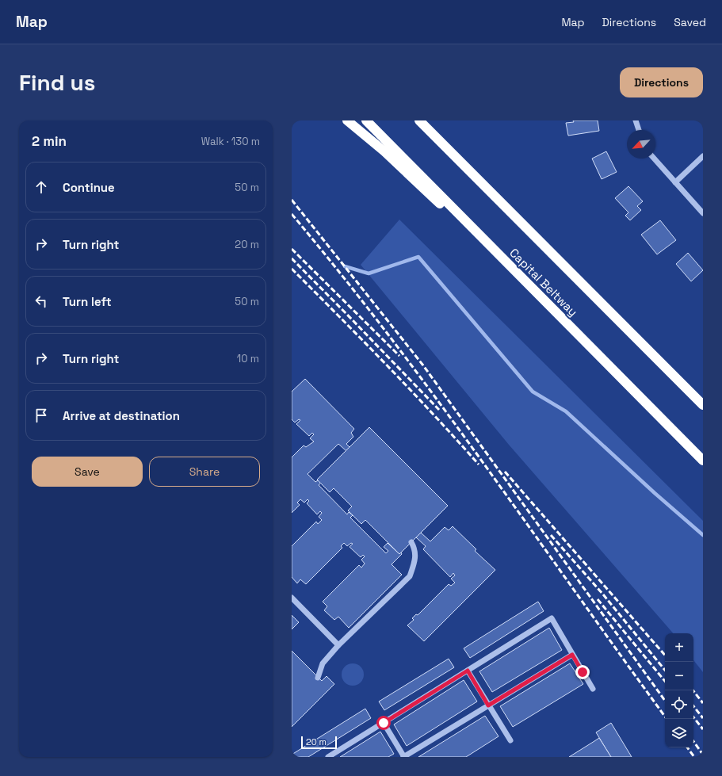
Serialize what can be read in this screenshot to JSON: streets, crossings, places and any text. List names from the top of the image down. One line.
{"streets":{"highway":["Capital Beltway"]},"scale_bar":"20 m","north":"bottom left","page":{"header":"Map","nav":["Map","Directions","Saved"],"buttons":["Directions",["Save","Share"]],"title":"Find us","heading":["2 min","Walk · 130 m"],"list":[["Continue","50 m"],["Turn right","20 m"],["Turn left","50 m"],["Turn right","10 m"],"Arrive at destination"],"map_buttons":["+","−"],"scale":"20 m"}}
